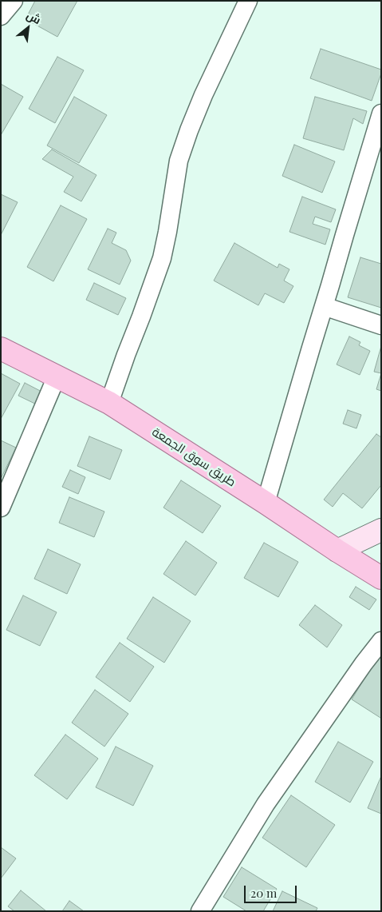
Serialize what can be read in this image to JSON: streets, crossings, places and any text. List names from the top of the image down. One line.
{"streets":{"main road":["طريق سوق الجمعة"]},"scale_bar":"20 m","north":"top right"}
